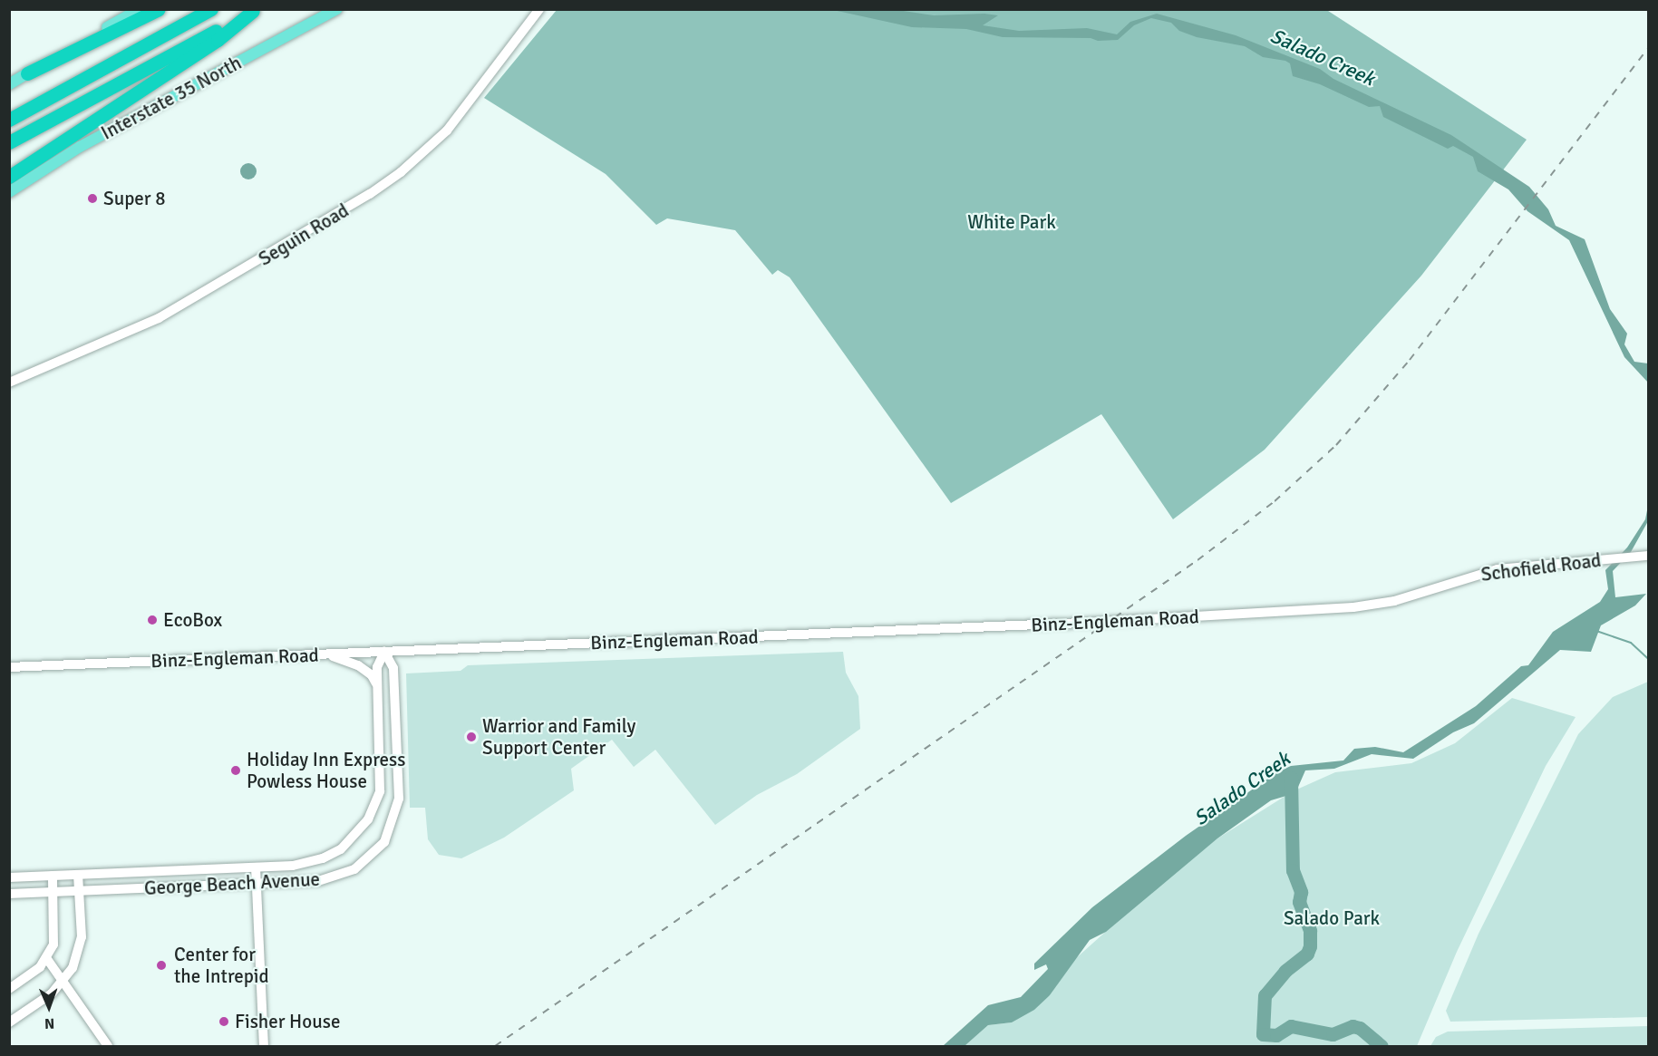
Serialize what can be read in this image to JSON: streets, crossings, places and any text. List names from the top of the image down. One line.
{"streets":{"main road":["Interstate 35 North"],"street":["Seguin Road","Schofield Road","Binz-Engleman Road","George Beach Avenue"]},"crossings":[["Schofield Road","Binz-Engleman Road"],["Binz-Engleman Road","George Beach Avenue"]],"water":["Salado Creek"],"parks":["White Park","Salado Park"],"places":["Super 8","EcoBox","Warrior and Family Support Center","Holiday Inn Express Powless House","Center for the Intrepid","Fisher House"],"north":"bottom"}
